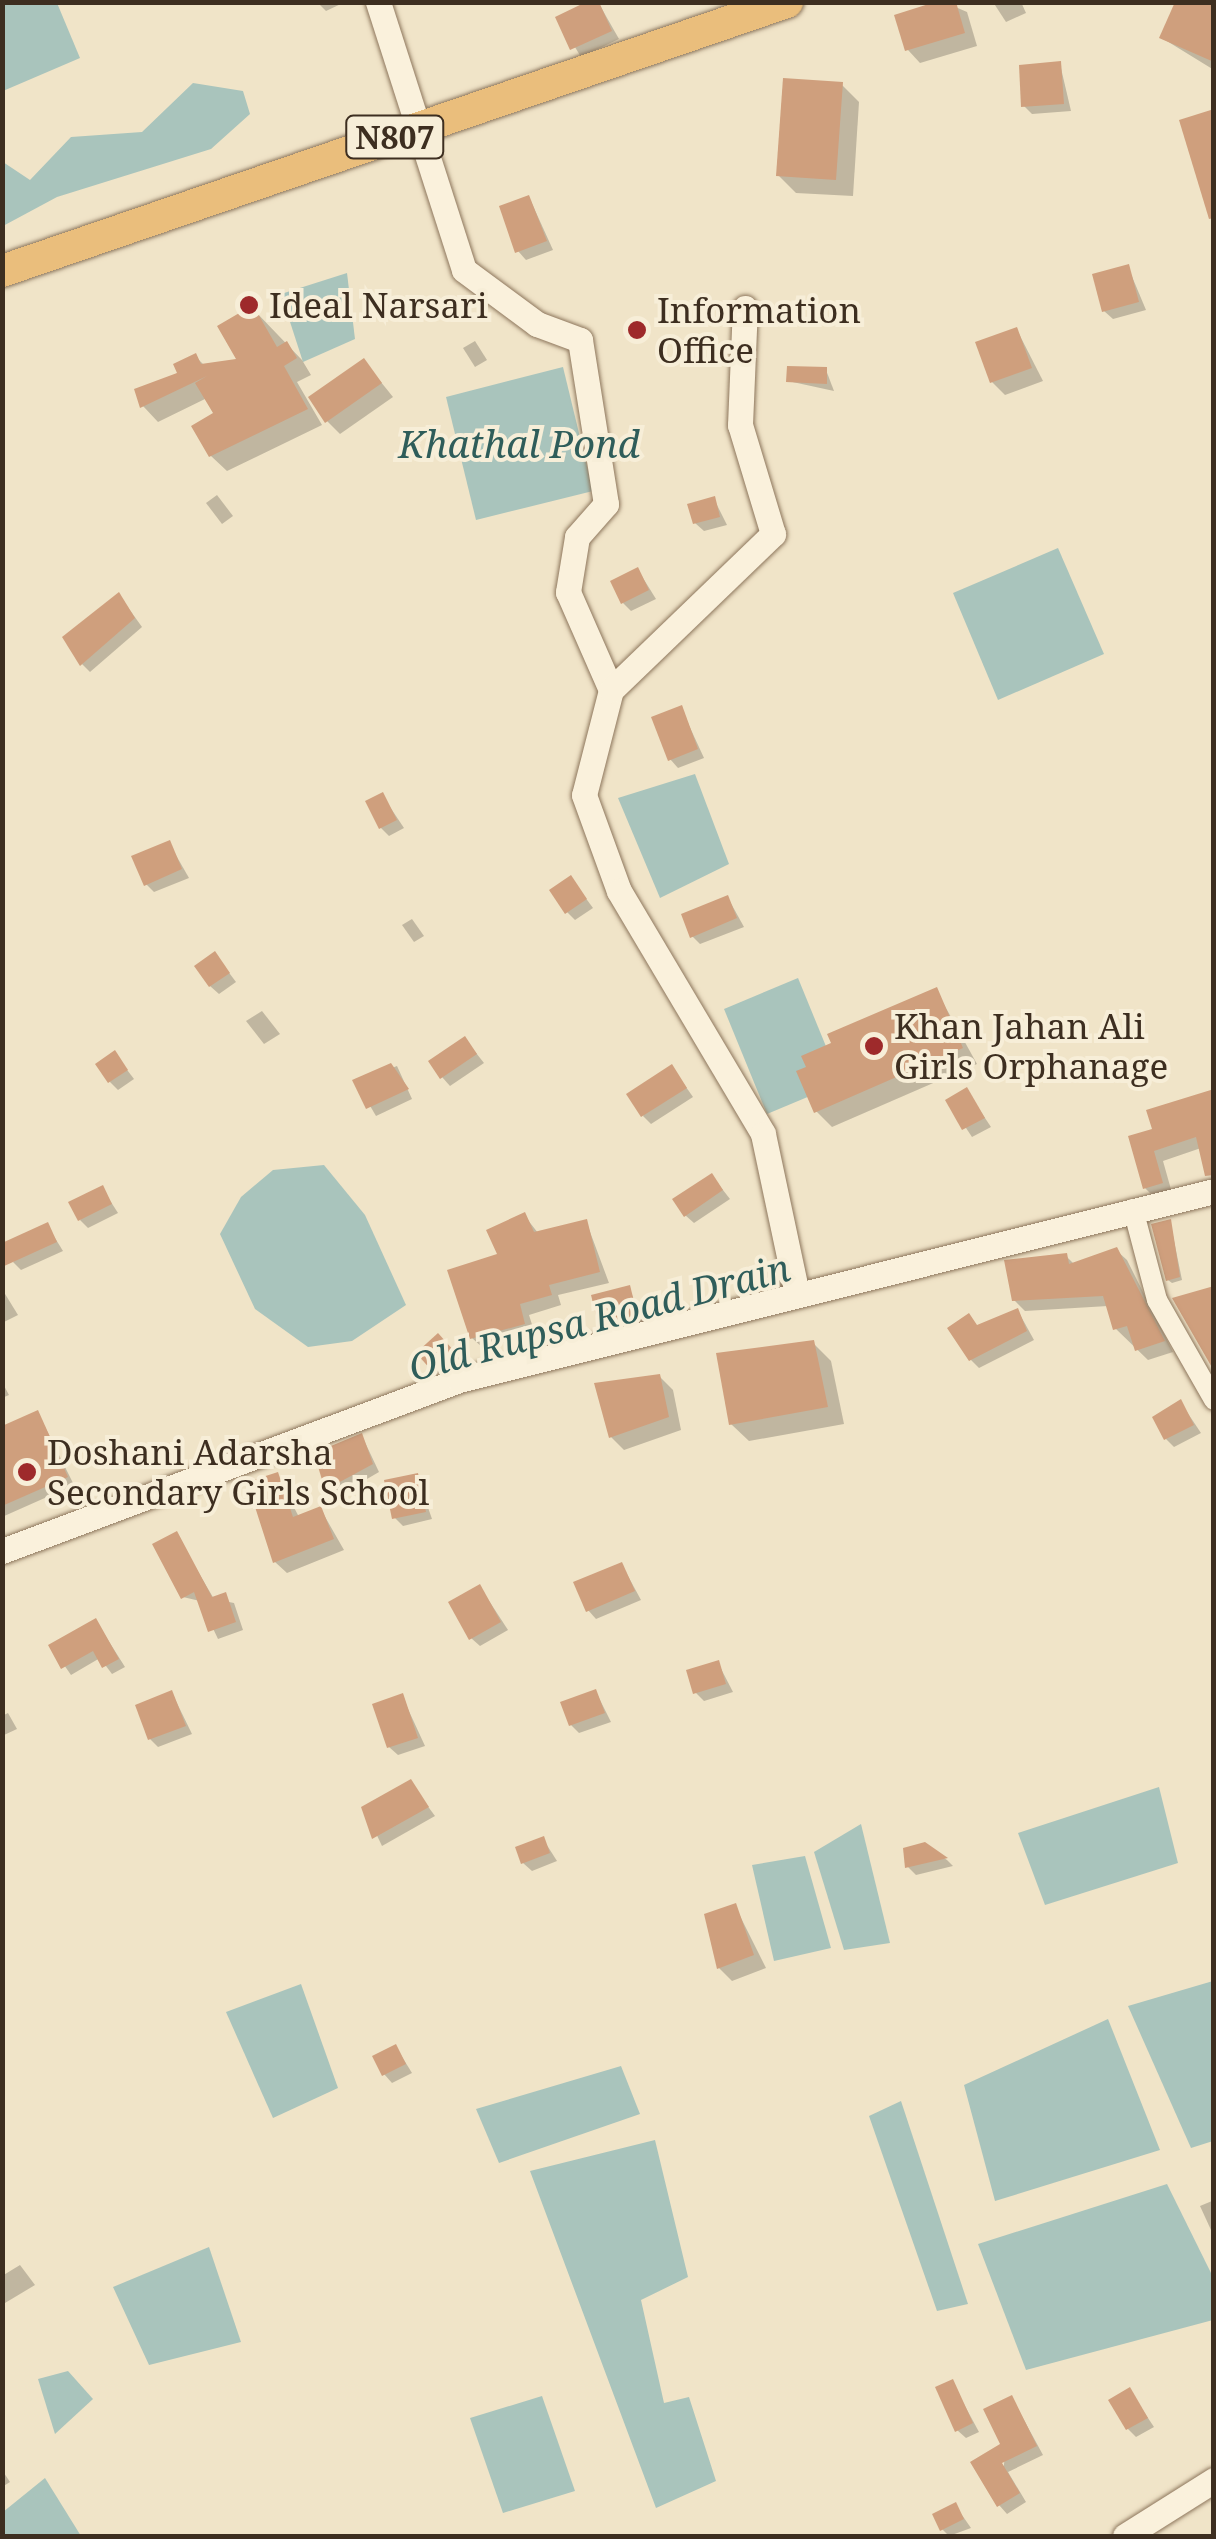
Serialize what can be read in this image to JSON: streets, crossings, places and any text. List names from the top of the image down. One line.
{"streets":{"highway":["N807"]},"water":["Khathal Pond","Old Rupsa Road Drain"],"places":["Ideal Narsari","Information Office","Khan Jahan Ali Girls Orphanage","Doshani Adarsha Secondary Girls School"]}
